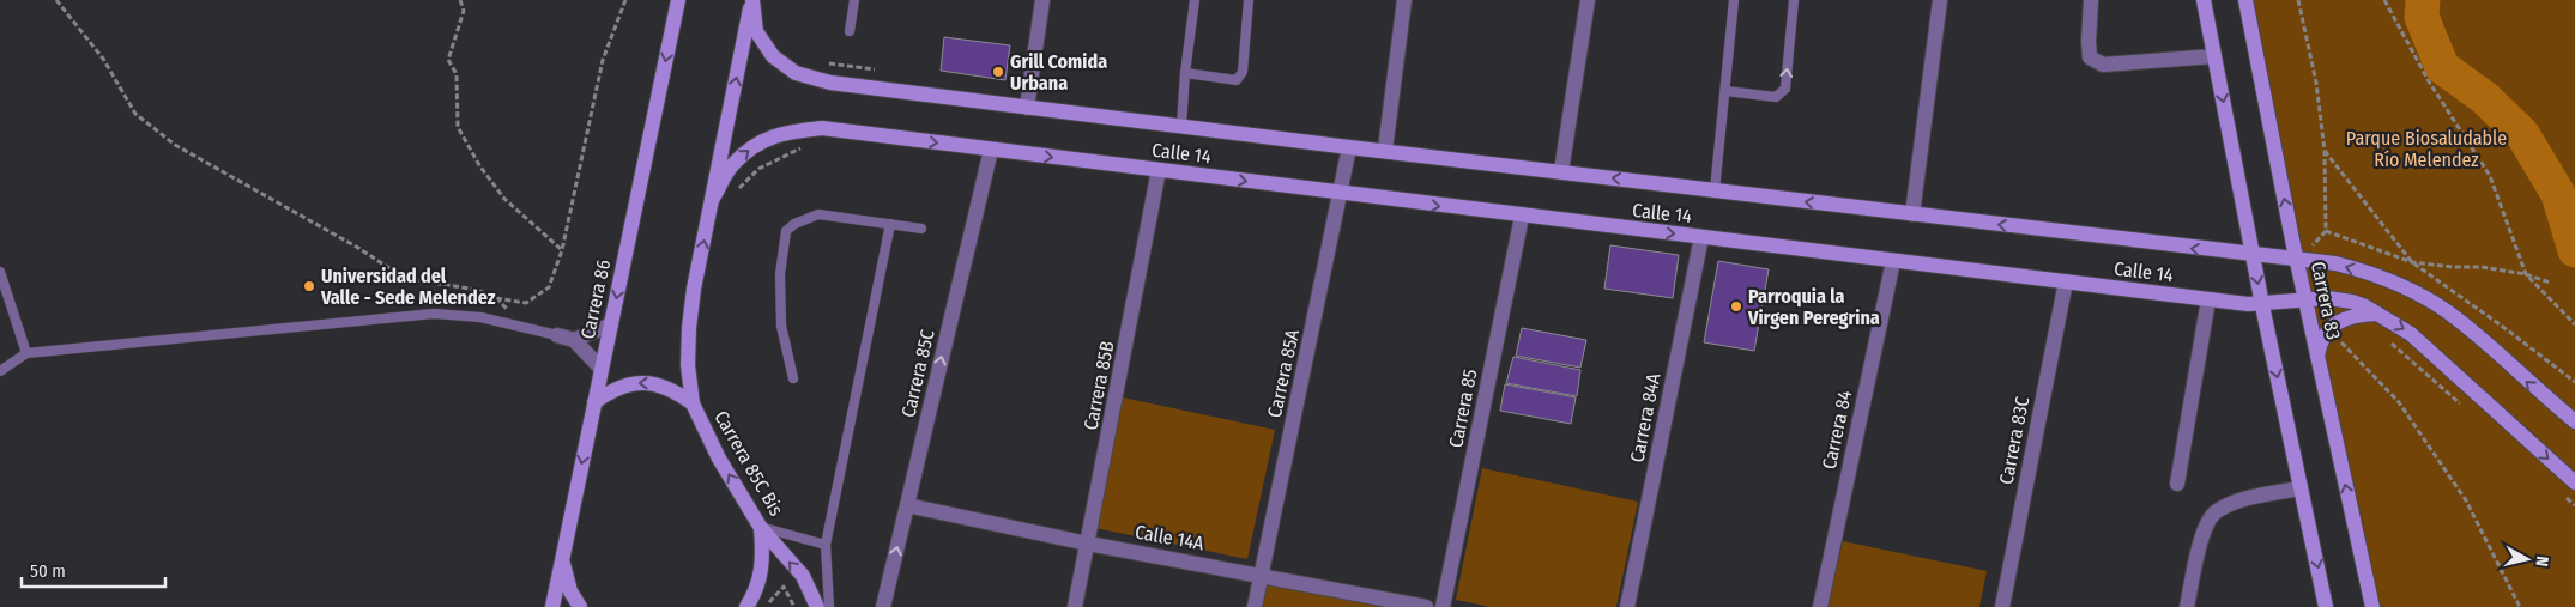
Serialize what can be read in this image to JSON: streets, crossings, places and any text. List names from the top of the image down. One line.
{"streets":{"street":["Calle 14","Carrera 86","Carrera 83","Carrera 85C","Carrera 85A","Carrera 85B","Carrera 85","Carrera 84A","Carrera 84","Carrera 83C","Carrera 85C Bis","Calle 14A"]},"crossings":[["Calle 14","Carrera 83"],["Calle 14","Carrera 85C"],["Calle 14","Carrera 85A"],["Calle 14","Carrera 85B"],["Calle 14","Carrera 85"],["Calle 14","Carrera 84A"],["Calle 14","Carrera 84"],["Calle 14","Carrera 83C"],["Calle 14","Carrera 85C Bis"],["Carrera 85C","Calle 14A"],["Carrera 85A","Calle 14A"],["Carrera 85B","Calle 14A"]],"one_way":["Carrera 85C","Carrera 85C Bis"],"parks":["Parque Biosaludable Río Melendez"],"places":["Grill Comida Urbana","Universidad del Valle - Sede Melendez","Parroquia la Virgen Peregrina"],"scale_bar":"50 m","north":"right"}
